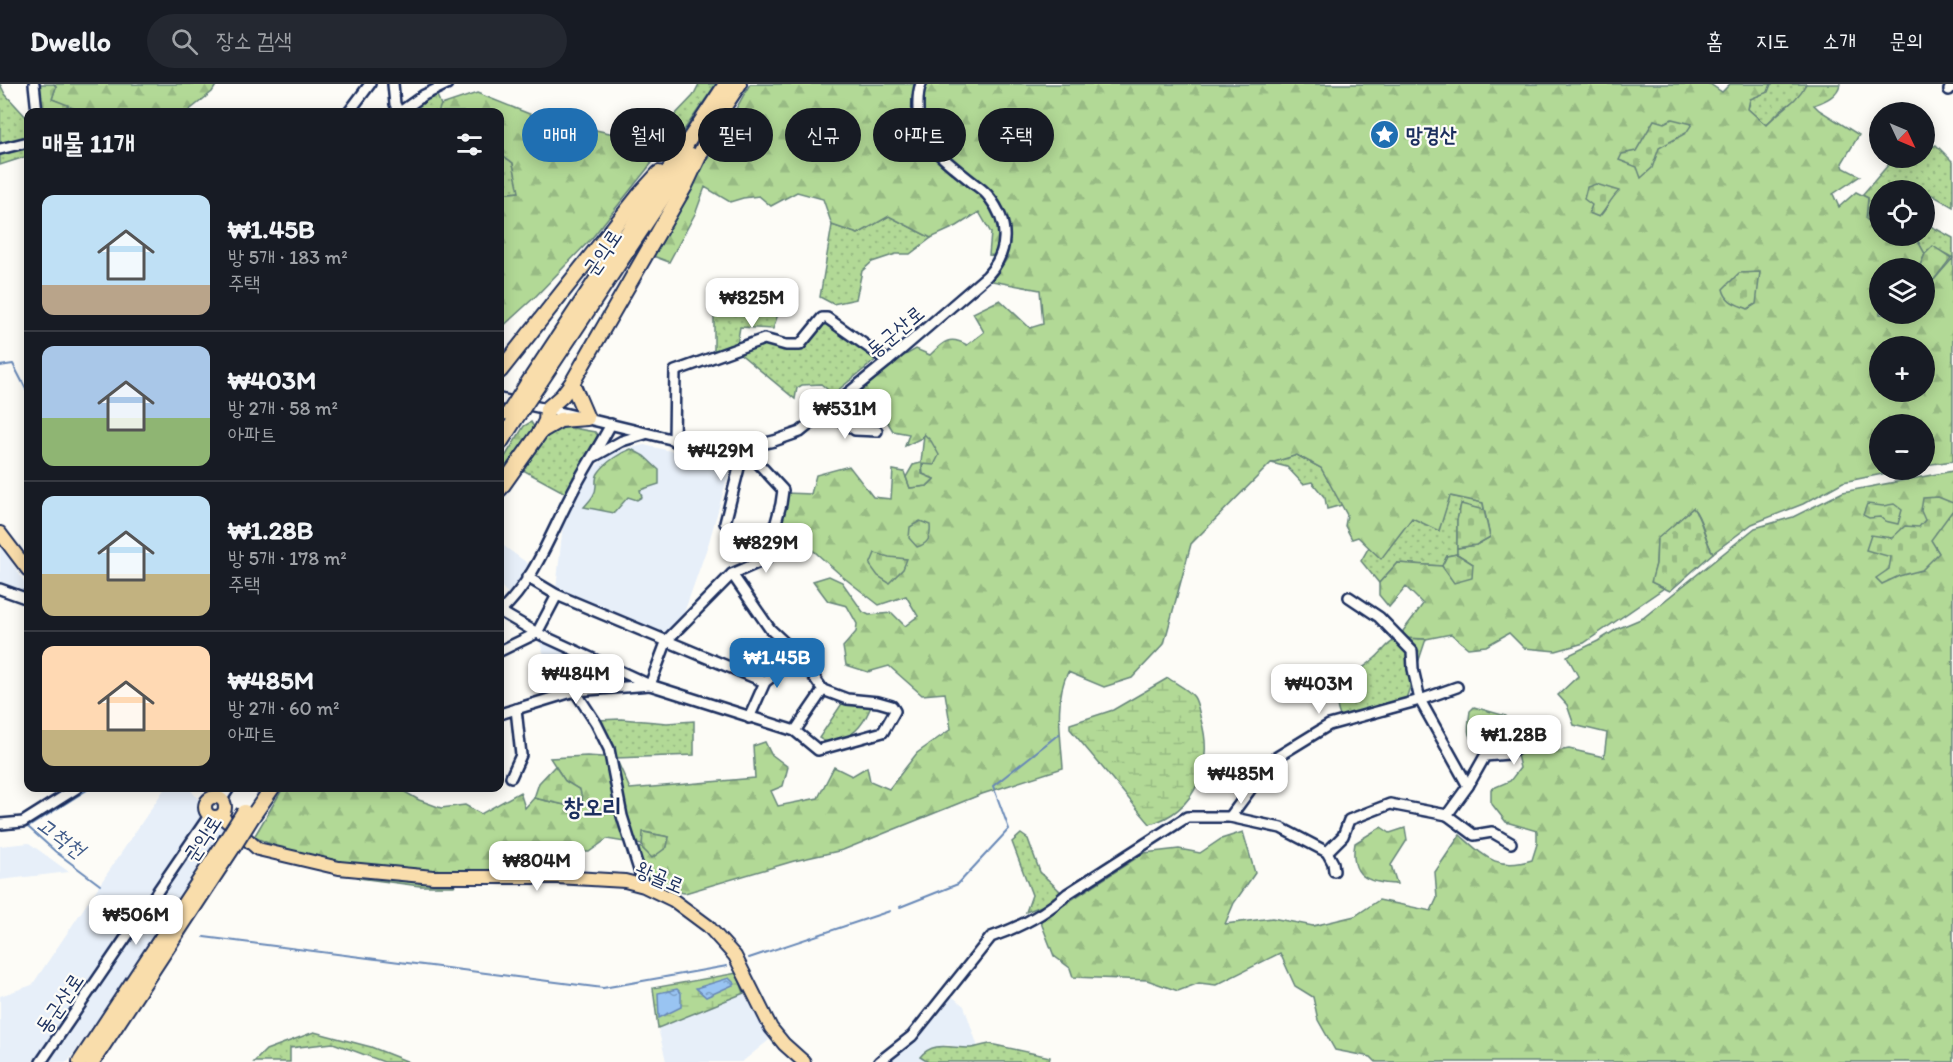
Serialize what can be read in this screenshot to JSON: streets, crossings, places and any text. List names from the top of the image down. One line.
{"streets":{"highway":["군익로"],"main road":["왕골로"],"street":["동군산로"]},"crossings":[["동군산로","왕골로"]],"districts":["창오리"],"water":["고척천"],"places":{"place":["망경산"]},"north":"bottom right","page":{"header":"Dwello","search":"장소 검색","nav":["홈","지도","소개","문의"],"map_buttons":["+","−"],"chip":["매매","월세","필터","신규","아파트","주택"],"heading":"매물 11개","list":[{"name":"₩1.45B","note":"방 5개 · 183 m² · 주택"},{"name":"₩403M","note":"방 2개 · 58 m² · 아파트"},{"name":"₩1.28B","note":"방 5개 · 178 m² · 주택"},{"name":"₩485M","note":"방 2개 · 60 m² · 아파트"}],"price":["₩825M","₩531M","₩429M","₩829M","₩1.45B","₩484M","₩403M","₩1.28B","₩485M","₩804M","₩506M"]}}
